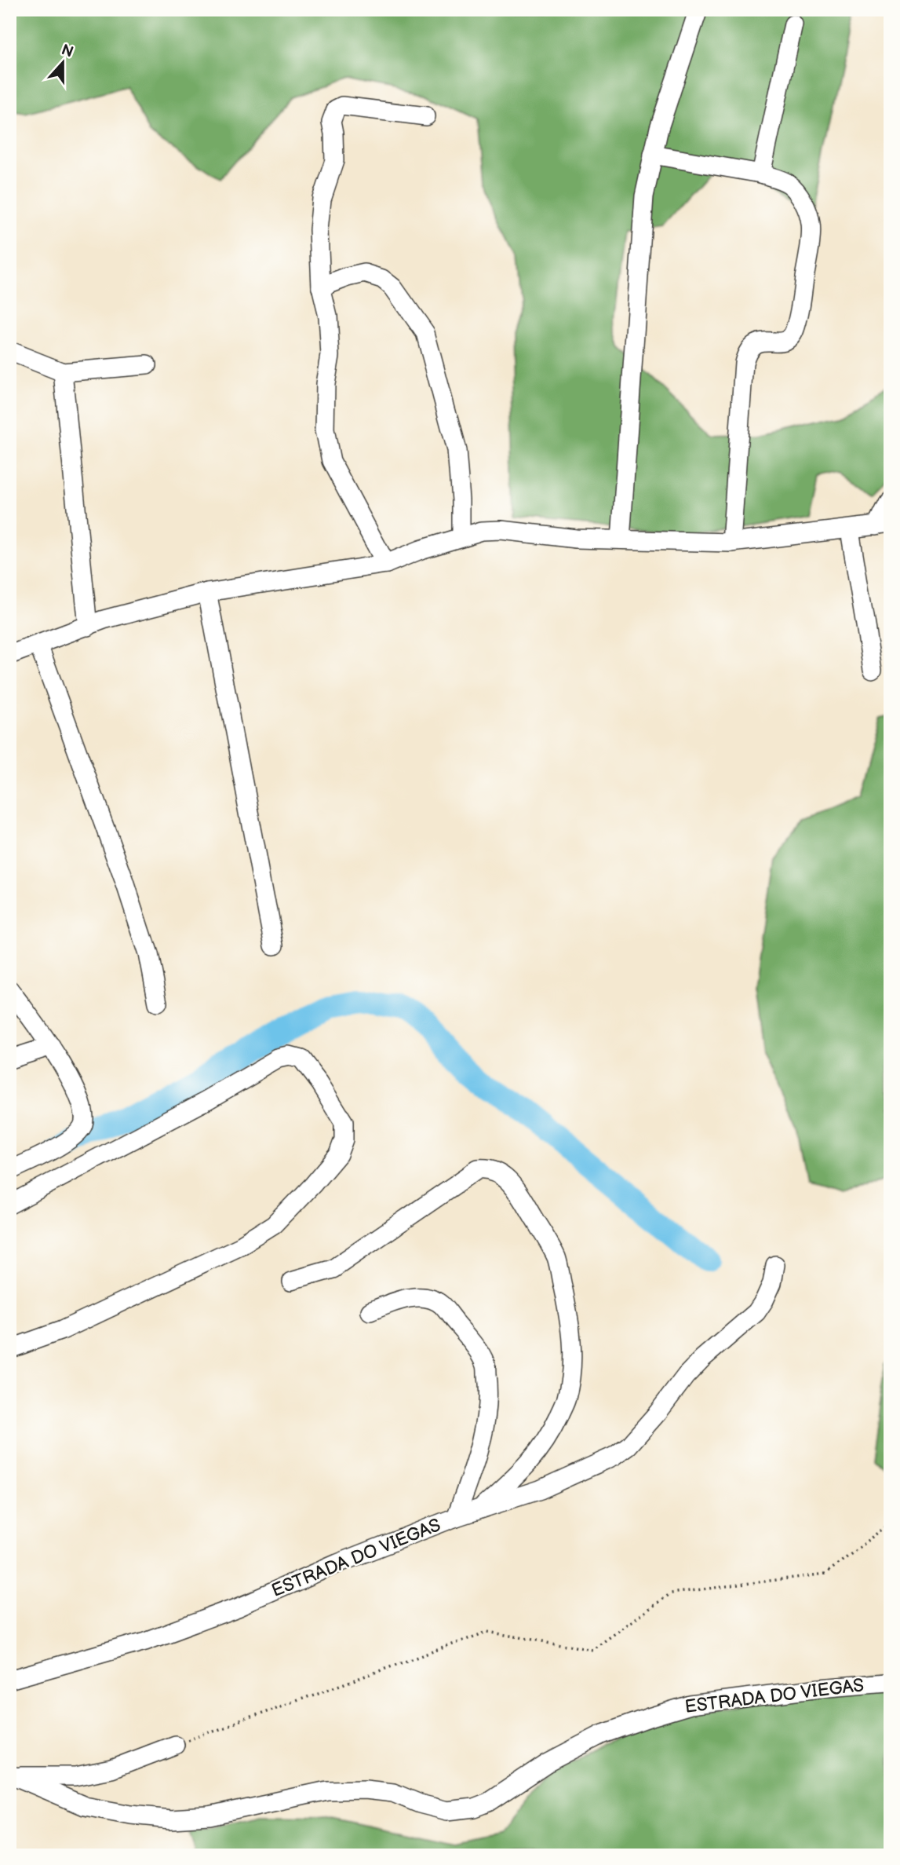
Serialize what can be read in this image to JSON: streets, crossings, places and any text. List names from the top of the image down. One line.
{"streets":{"street":["ESTRADA DO VIEGAS"]},"north":"top"}
